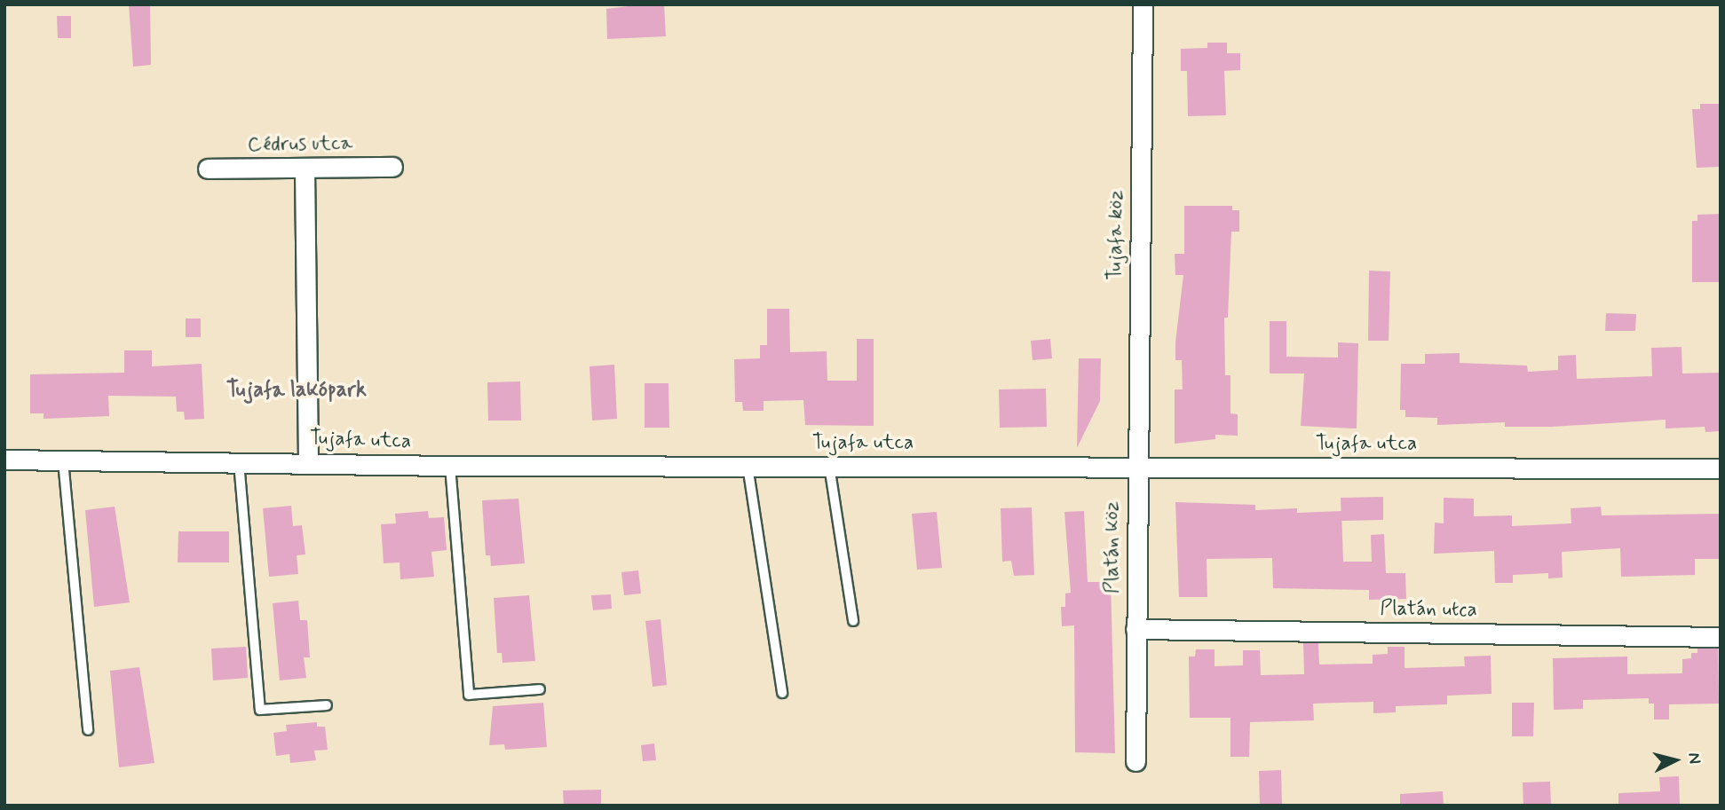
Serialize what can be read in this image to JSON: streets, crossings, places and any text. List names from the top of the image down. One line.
{"streets":{"street":["Cédrus utca","Tujafa köz","Tujafa utca","Platán köz","Platán utca"]},"crossings":[["Tujafa köz","Tujafa utca"],["Tujafa köz","Platán köz"],["Tujafa utca","Platán köz"],["Platán köz","Platán utca"]],"districts":["Tujafa lakópark"],"north":"right"}
